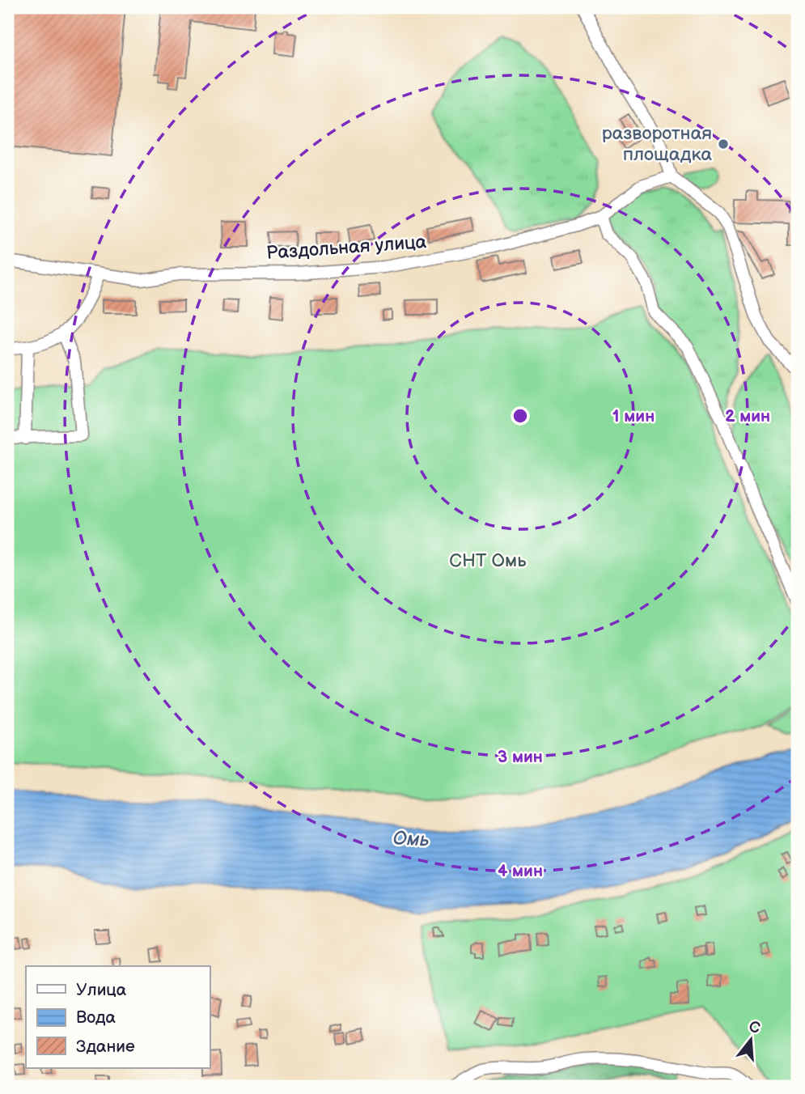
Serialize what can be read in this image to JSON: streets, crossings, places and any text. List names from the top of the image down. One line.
{"streets":{"street":["Раздольная улица"]},"water":["Омь"],"parks":["СНТ Омь"],"places":["разворотная площадка"],"legend":["Улица","Вода","Здание"],"north":"top","rings":["1 мин","2 мин","3 мин","4 мин"]}
